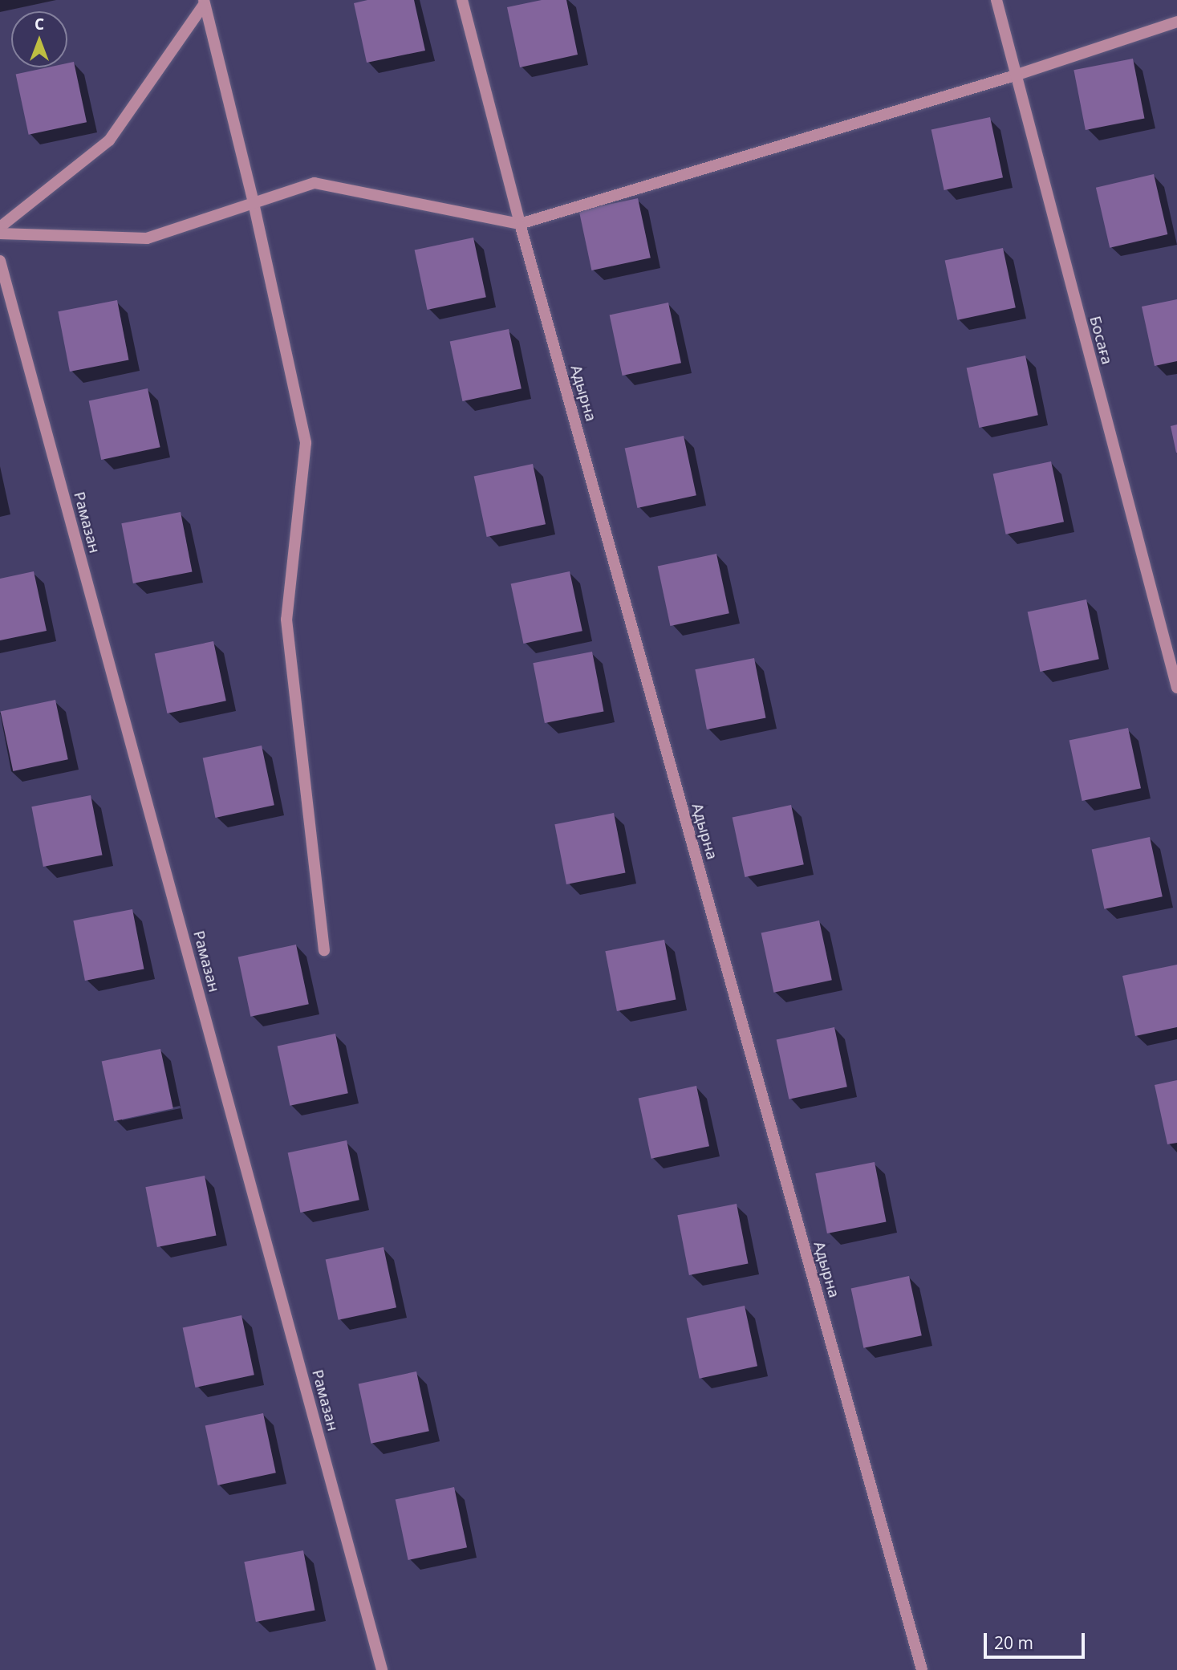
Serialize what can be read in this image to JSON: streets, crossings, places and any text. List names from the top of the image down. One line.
{"streets":{"street":["Босаға","Адырна","Рамазан"]},"scale_bar":"20 m","north":"top"}
